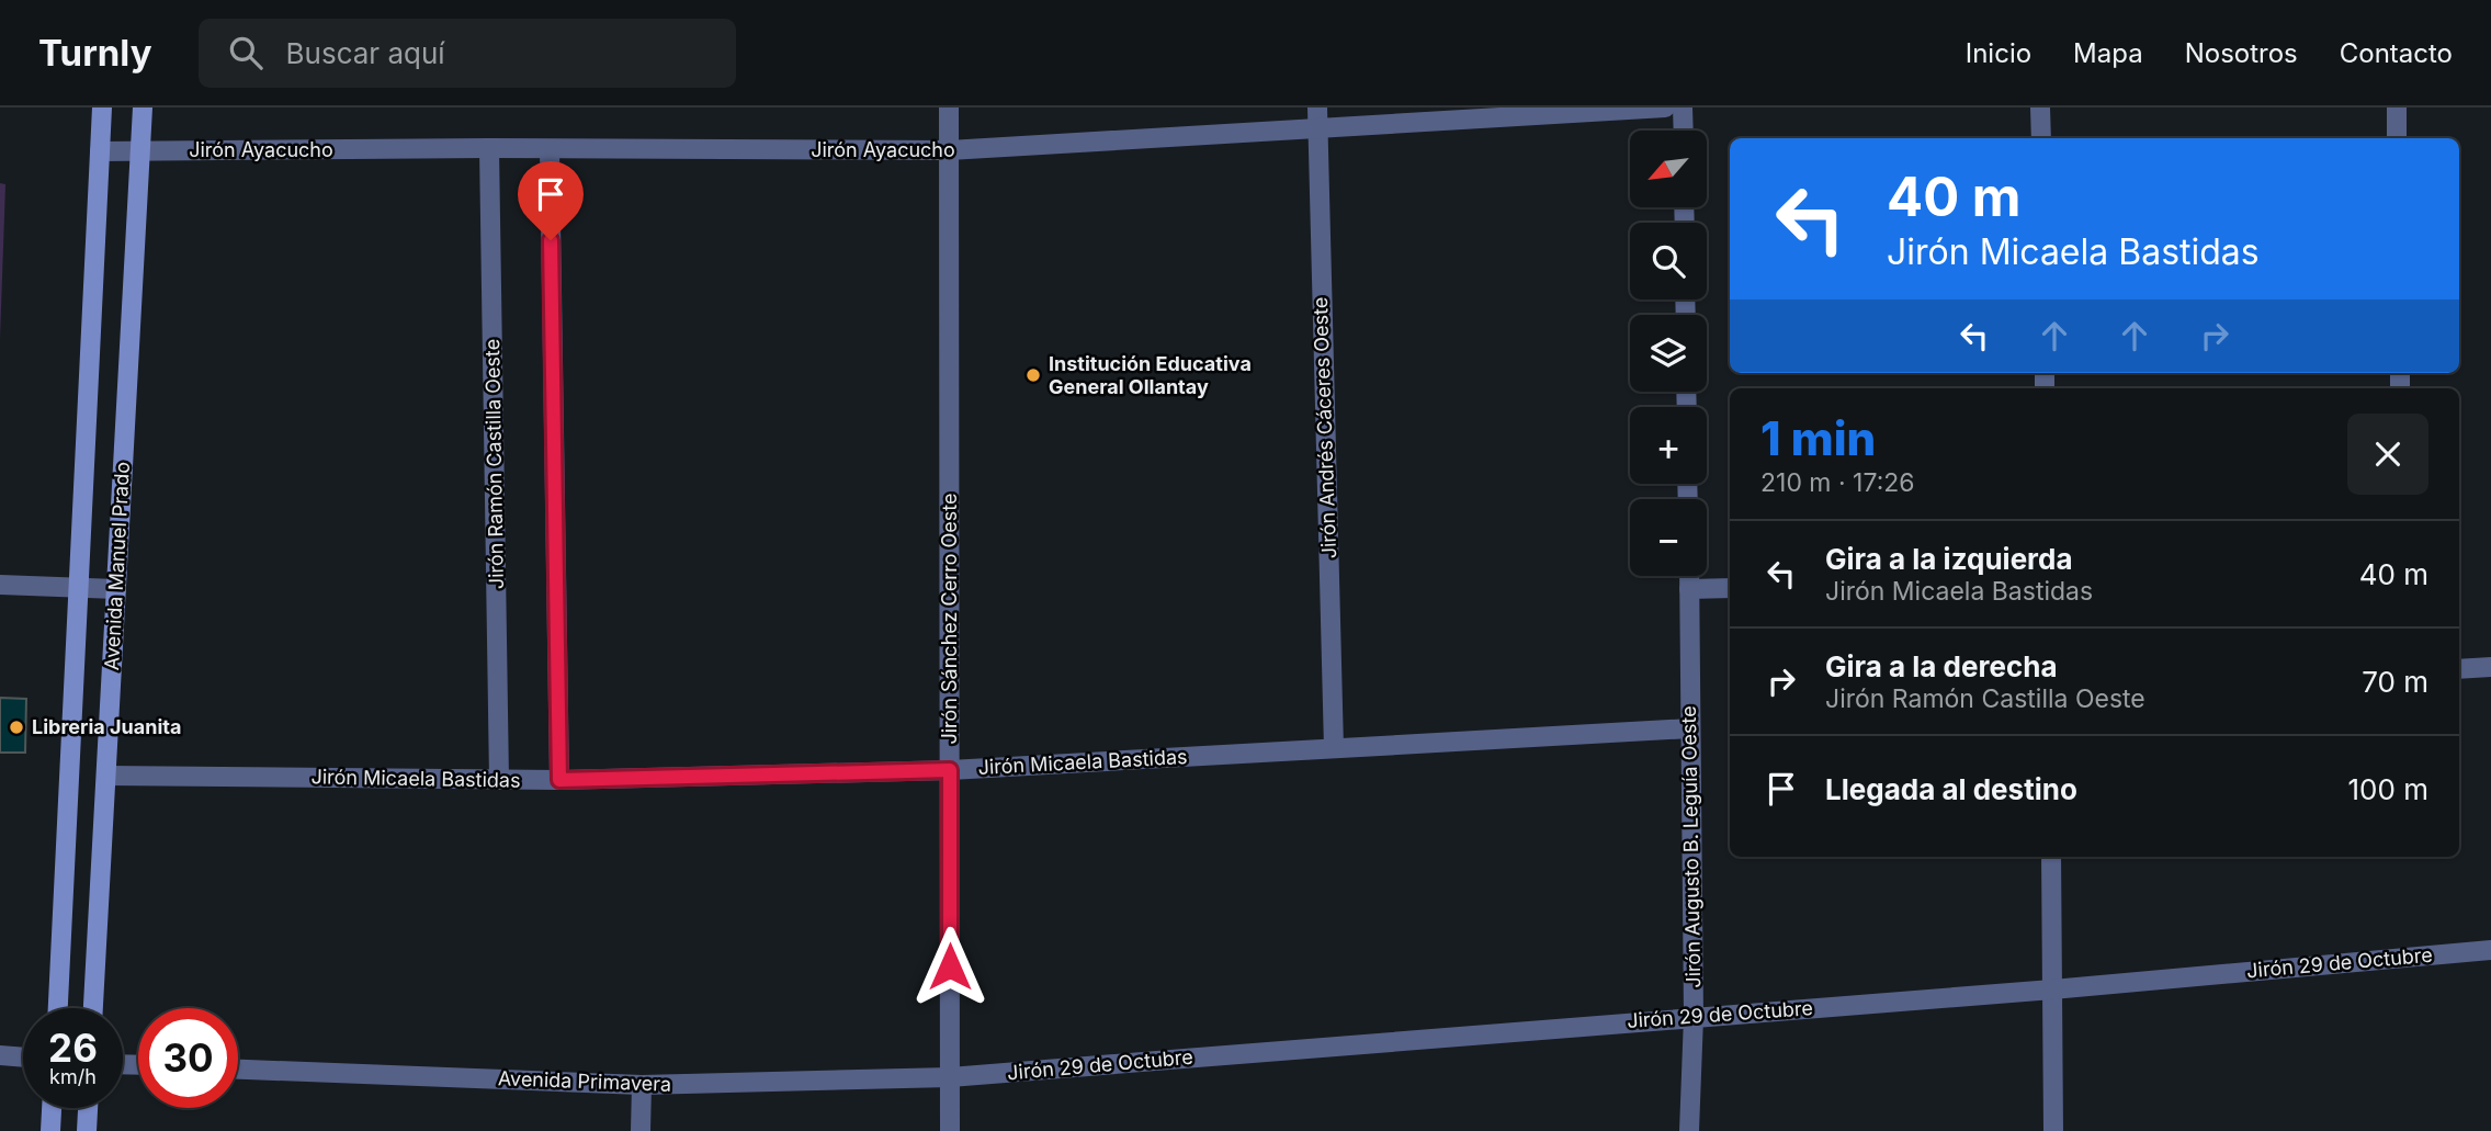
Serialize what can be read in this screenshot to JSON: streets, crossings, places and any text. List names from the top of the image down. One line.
{"streets":{"main road":["Avenida Manuel Prado"],"street":["Jirón Ayacucho","Jirón Andrés Cáceres Oeste","Jirón Ramón Castilla Oeste","Jirón Sánchez Cerro Oeste","Jirón Micaela Bastidas","Jirón Augusto B. Leguía Oeste","Jirón 29 de Octubre","Avenida Primavera"]},"crossings":[["Jirón Ayacucho","Jirón Andrés Cáceres Oeste"],["Jirón Ayacucho","Jirón Ramón Castilla Oeste"],["Jirón Ayacucho","Avenida Manuel Prado"],["Jirón Ayacucho","Jirón Sánchez Cerro Oeste"],["Jirón Andrés Cáceres Oeste","Jirón Micaela Bastidas"],["Jirón Ramón Castilla Oeste","Jirón Micaela Bastidas"],["Avenida Manuel Prado","Jirón Micaela Bastidas"],["Jirón Sánchez Cerro Oeste","Jirón Micaela Bastidas"],["Jirón Sánchez Cerro Oeste","Jirón 29 de Octubre"],["Jirón Sánchez Cerro Oeste","Avenida Primavera"],["Jirón Micaela Bastidas","Jirón Augusto B. Leguía Oeste"],["Jirón Augusto B. Leguía Oeste","Jirón 29 de Octubre"],["Jirón 29 de Octubre","Avenida Primavera"]],"places":["Institución Educativa General Ollantay","Libreria Juanita"],"north":"bottom left","page":{"header":"Turnly","search":"Buscar aquí","nav":["Inicio","Mapa","Nosotros","Contacto"],"map_buttons":["+","−"],"turn":["40 m","Jirón Micaela Bastidas"],"heading":["1 min","210 m · 17:26"],"list":[{"name":"Gira a la izquierda","note":"Jirón Micaela Bastidas","value":"40 m"},{"name":"Gira a la derecha","note":"Jirón Ramón Castilla Oeste","value":"70 m"},{"name":"Llegada al destino","value":"100 m"}],"speed":"26 km/h","limit":"30"}}
